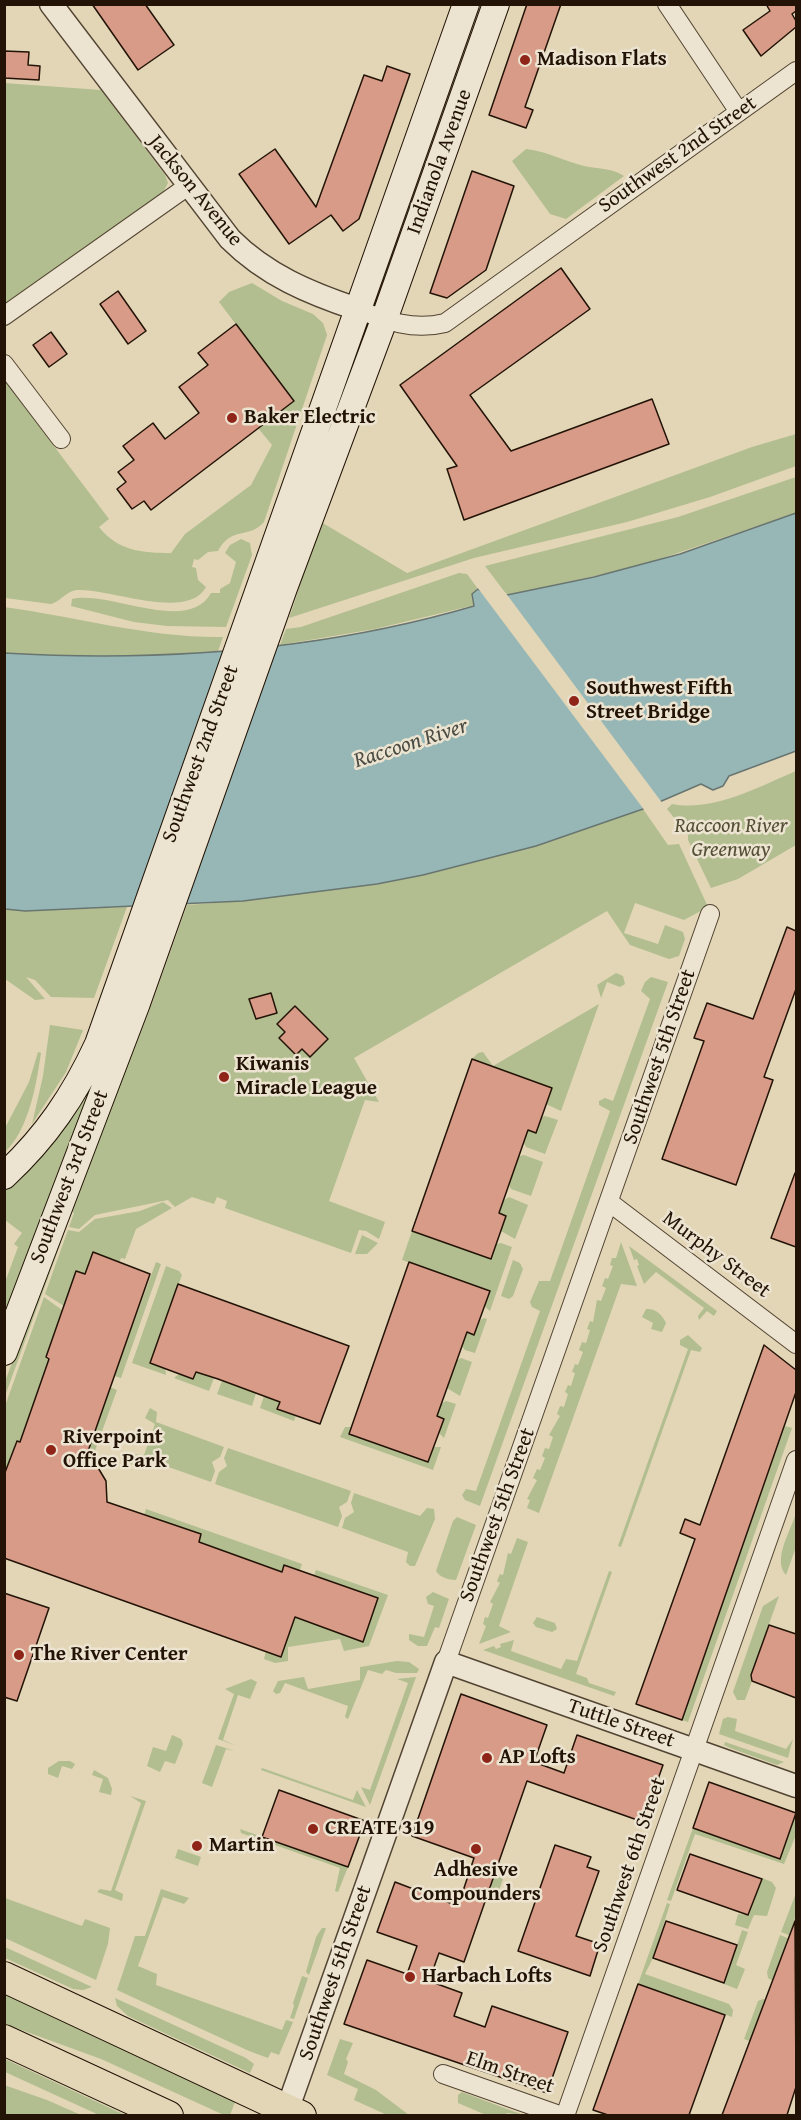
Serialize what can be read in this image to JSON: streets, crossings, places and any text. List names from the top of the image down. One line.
{"streets":{"main road":["Southwest 2nd Street","Indianola Avenue","Southwest 3rd Street"],"street":["Jackson Avenue","Southwest 5th Street","Murphy Street","Tuttle Street","Southwest 6th Street","Elm Street"]},"crossings":[["Southwest 2nd Street","Indianola Avenue"],["Southwest 2nd Street","Jackson Avenue"],["Southwest 2nd Street","Southwest 3rd Street"],["Indianola Avenue","Jackson Avenue"],["Southwest 5th Street","Murphy Street"],["Southwest 5th Street","Tuttle Street"],["Tuttle Street","Southwest 6th Street"],["Southwest 6th Street","Elm Street"]],"water":["Raccoon River"],"parks":["Raccoon River Greenway"],"places":["Madison Flats","Baker Electric","Southwest Fifth Street Bridge","Kiwanis Miracle League","Riverpoint Office Park","The River Center","AP Lofts","CREATE 319","Martin","Adhesive Compounders","Harbach Lofts"]}
